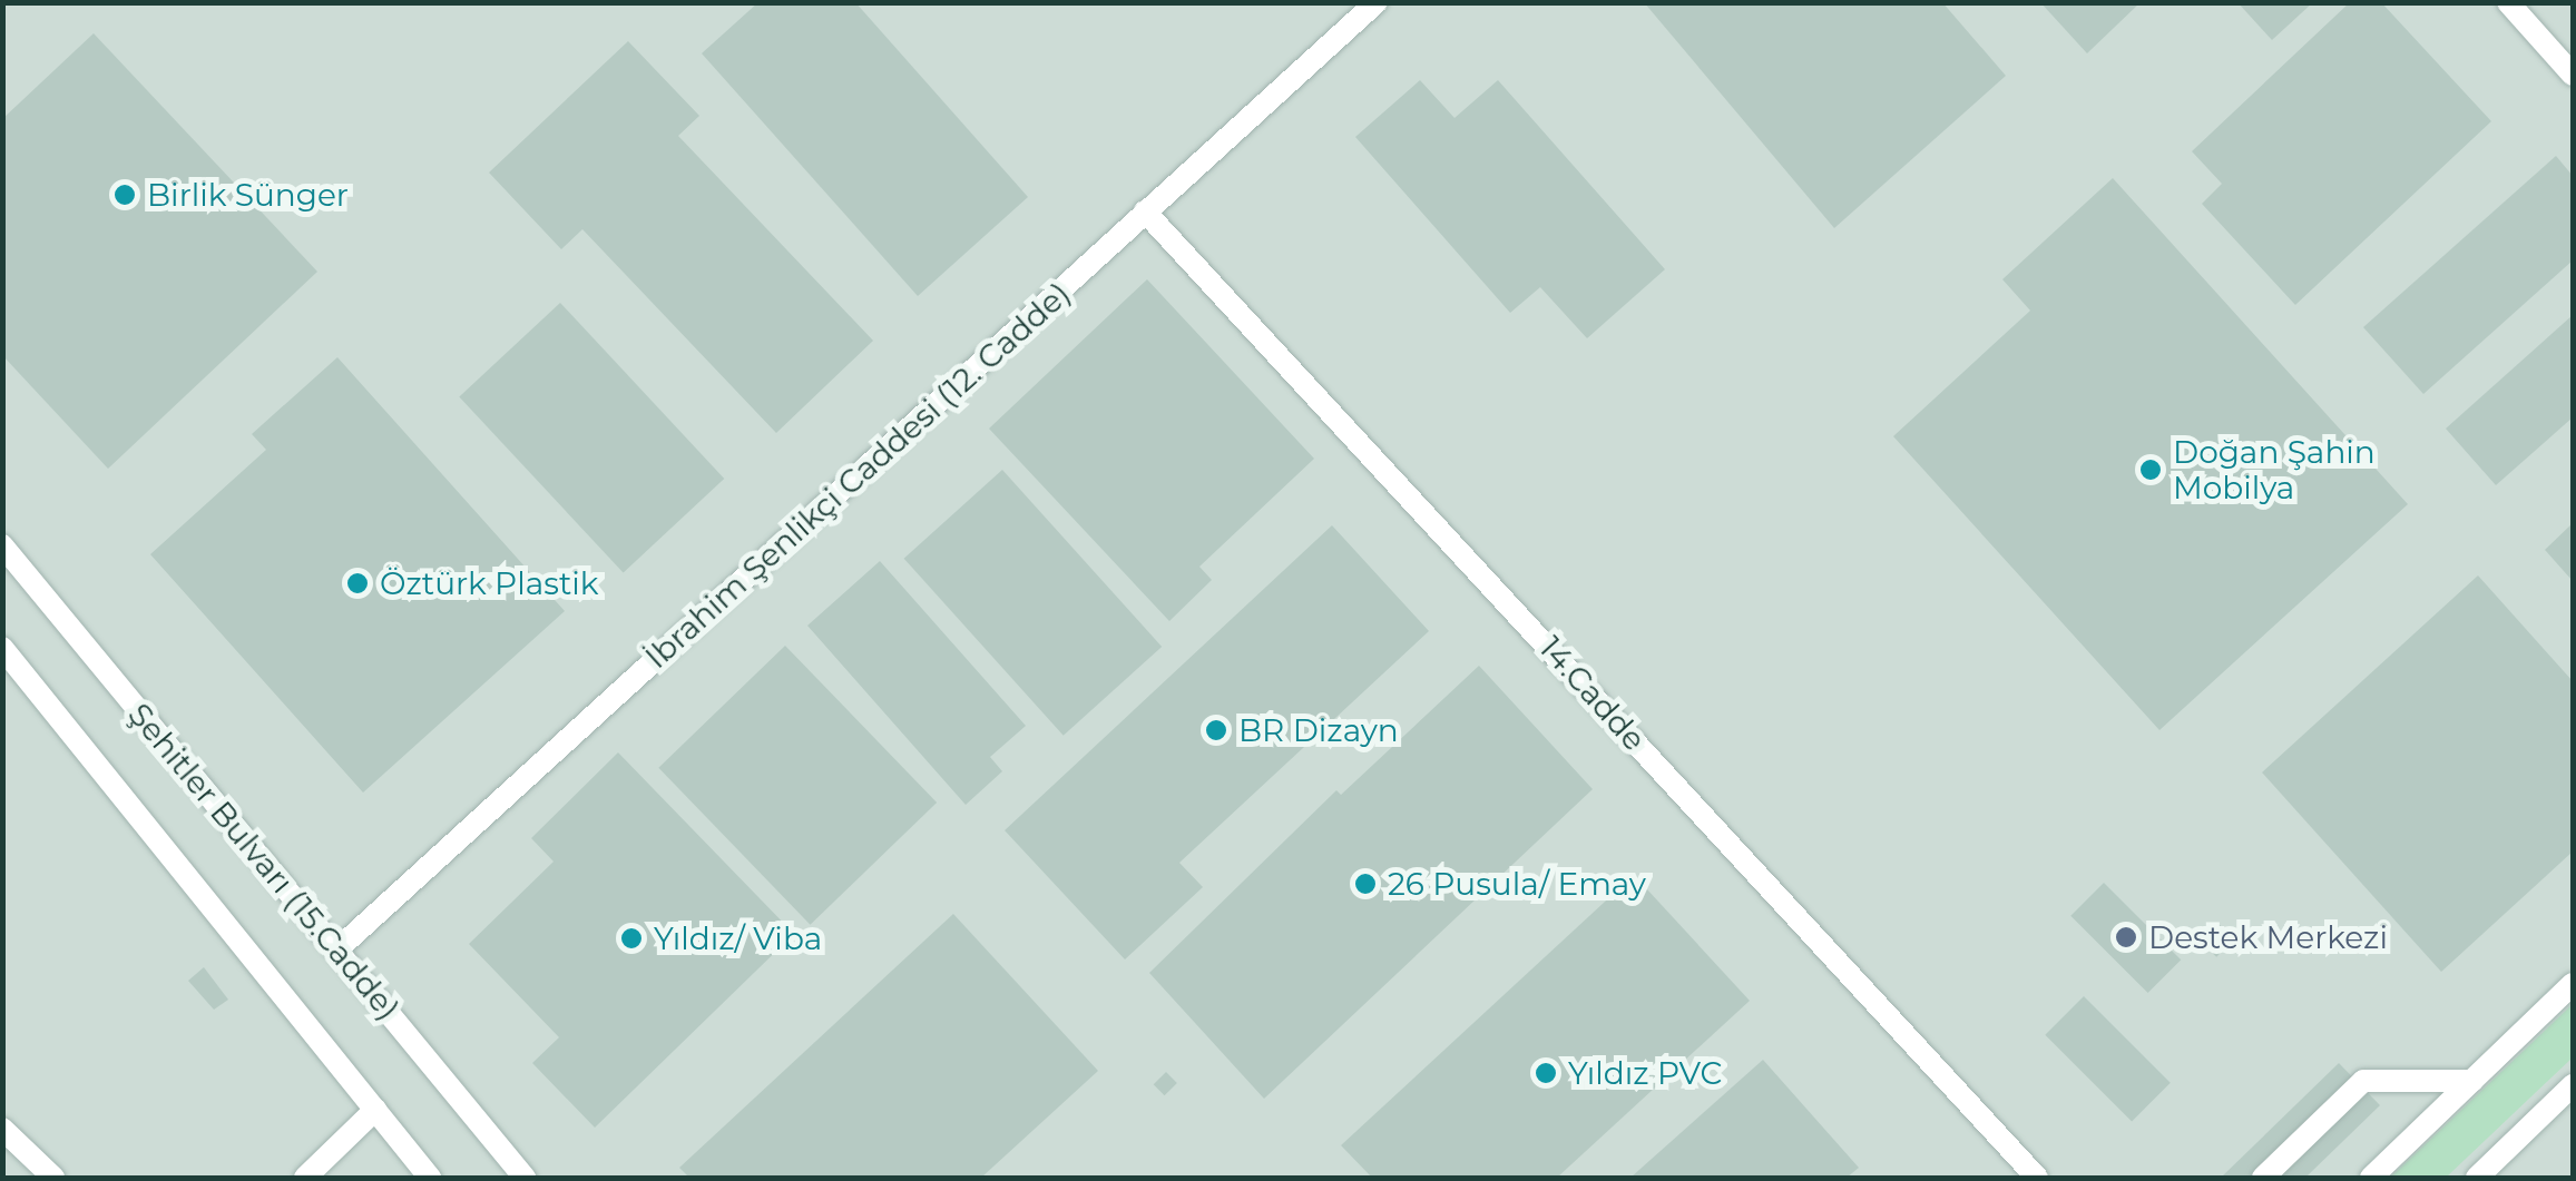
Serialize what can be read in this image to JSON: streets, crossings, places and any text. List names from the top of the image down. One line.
{"streets":{"street":["İbrahim Şenlikçi Caddesi (12. Cadde)","14.Cadde","Şehitler Bulvarı (15.Cadde)"]},"crossings":[["İbrahim Şenlikçi Caddesi (12. Cadde)","14.Cadde"],["İbrahim Şenlikçi Caddesi (12. Cadde)","Şehitler Bulvarı (15.Cadde)"]],"places":["Birlik Sünger","Doğan Şahin Mobilya","Öztürk Plastik","BR Dizayn","26 Pusula/ Emay","Destek Merkezi","Yıldız/ Viba","Yıldız PVC"]}
